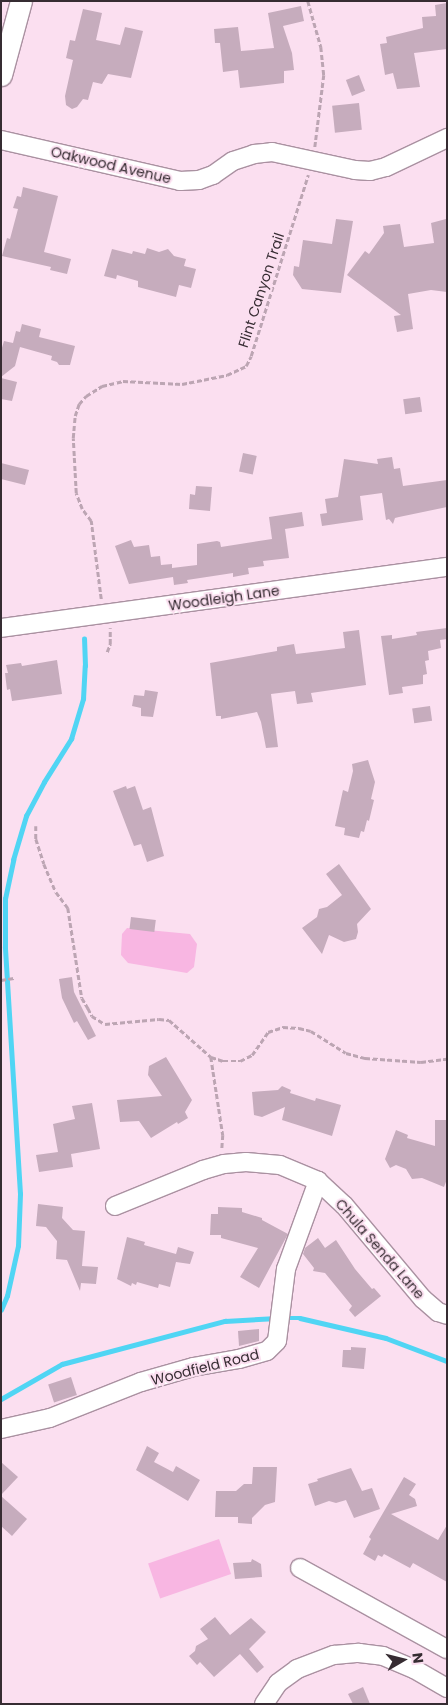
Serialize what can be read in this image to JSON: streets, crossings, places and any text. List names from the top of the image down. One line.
{"streets":{"street":["Oakwood Avenue","Woodleigh Lane","Chula Senda Lane","Woodfield Road"],"path":["Flint Canyon Trail"]},"crossings":[["Chula Senda Lane","Woodfield Road"]],"north":"right"}
